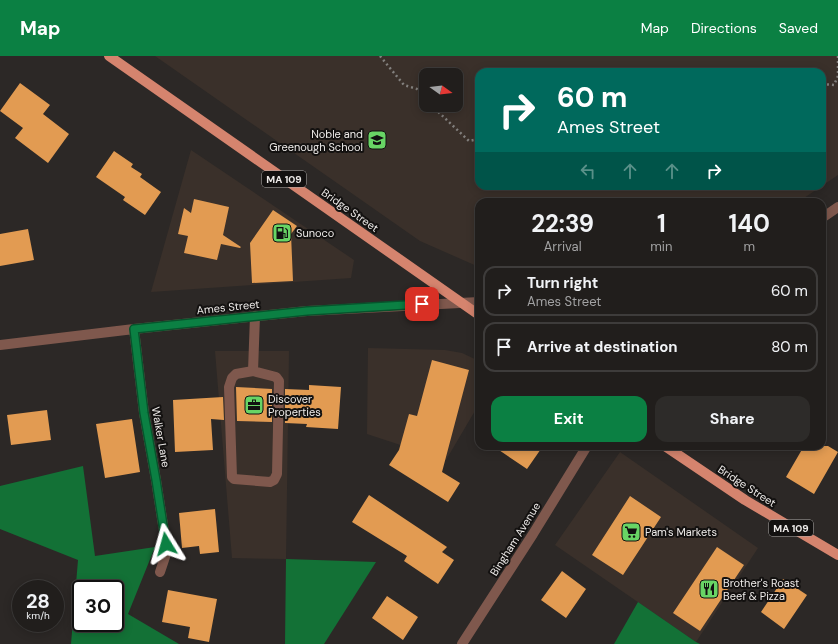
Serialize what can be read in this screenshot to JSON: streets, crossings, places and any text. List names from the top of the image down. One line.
{"streets":{"main road":["MA 109","Bridge Street"],"street":["Ames Street","Walker Lane","Bingham Avenue"]},"crossings":[["Bridge Street","Ames Street"],["Ames Street","Walker Lane"]],"places":{"school or university":["Noble and Greenough School"],"fuel station":["Sunoco"],"office":["Discover Properties"],"supermarket":["Pam's Markets"],"restaurant":["Brother's Roast Beef & Pizza"]},"north":"right","page":{"header":"Map","nav":["Map","Directions","Saved"],"turn":["60 m","Ames Street"],"eta":["22:39","Arrival","1","min","140","m"],"list":[{"name":"Turn right","note":"Ames Street","value":"60 m"},{"name":"Arrive at destination","value":"80 m"}],"buttons":["Exit","Share"],"speed":"28 km/h","limit":"30"}}
